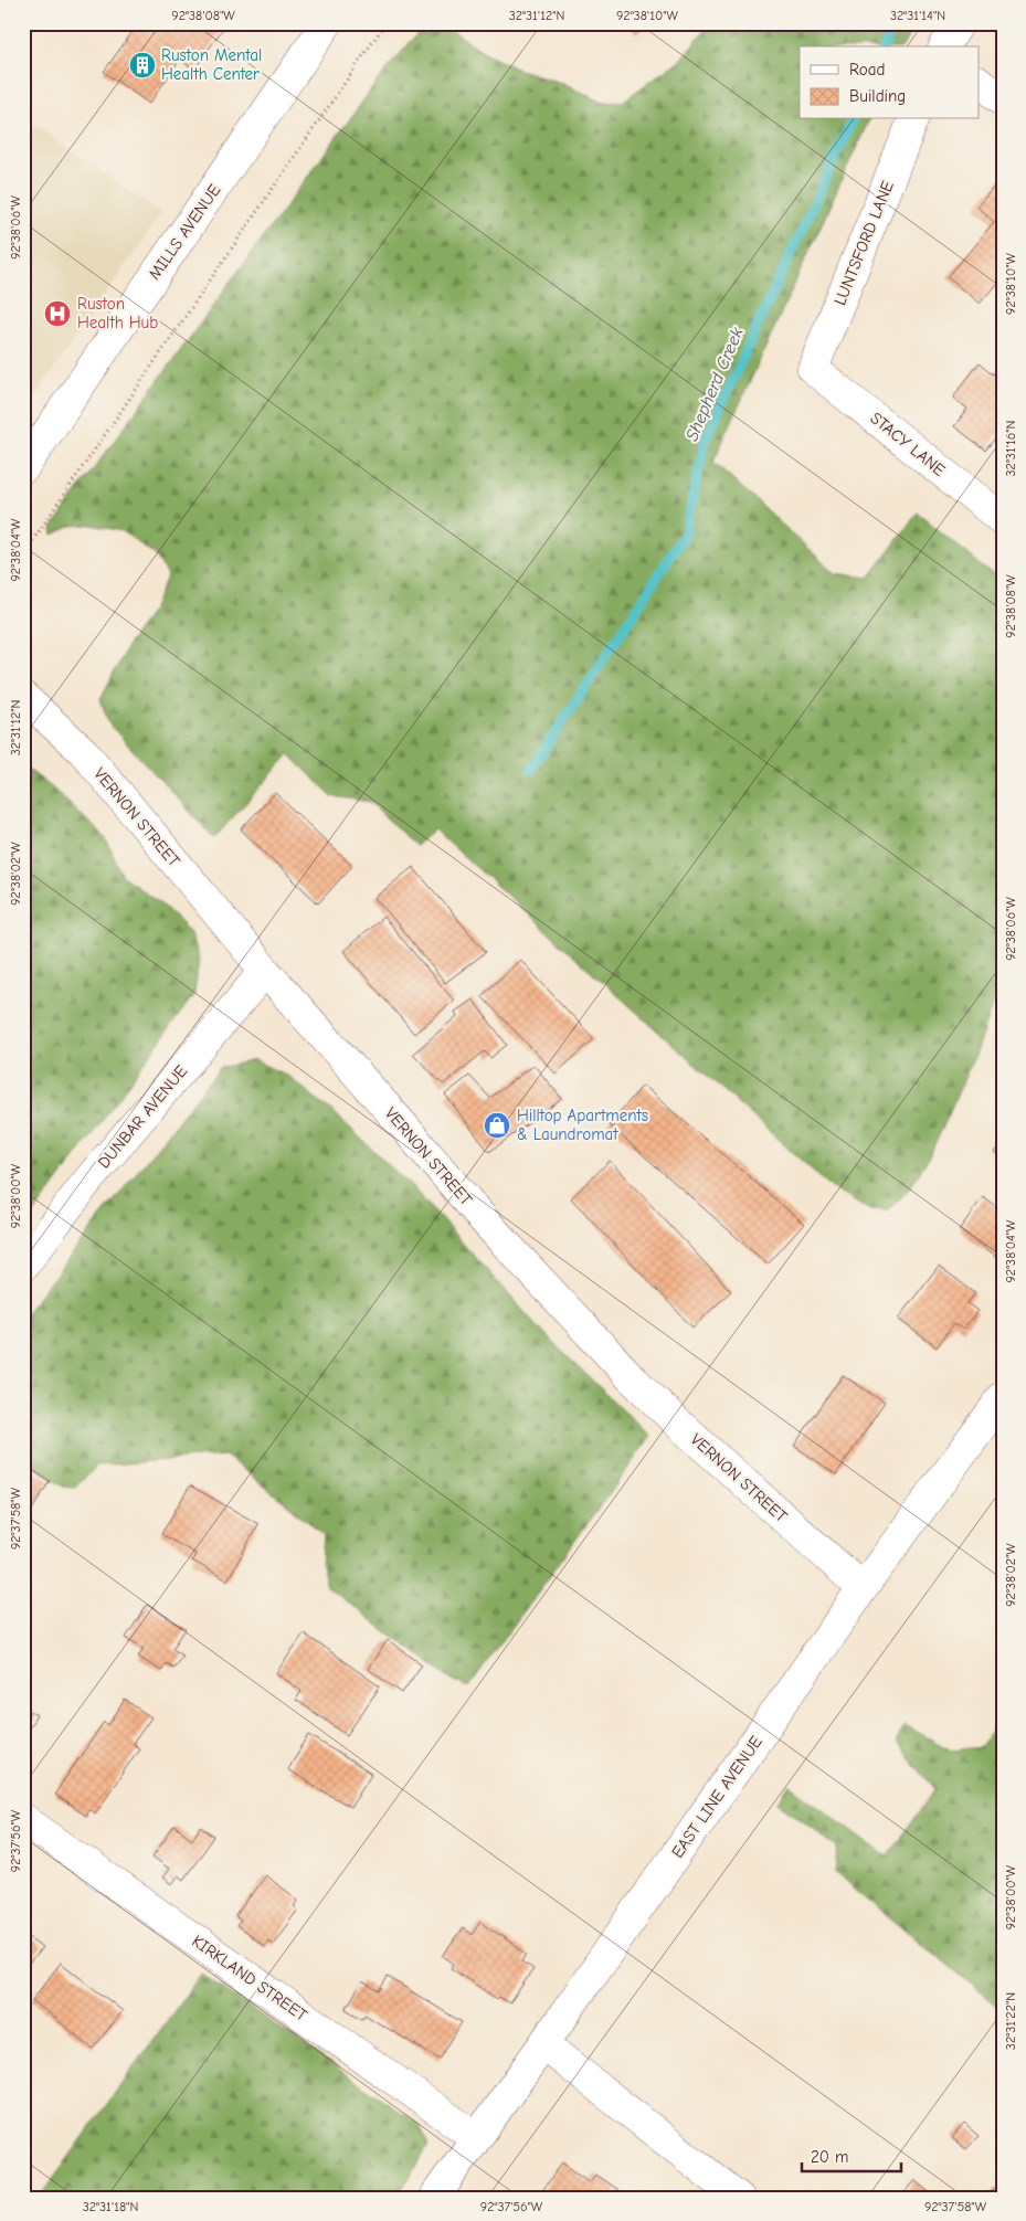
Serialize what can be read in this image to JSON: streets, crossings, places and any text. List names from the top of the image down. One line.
{"streets":{"street":["MILLS AVENUE","LUNTSFORD LANE","STACY LANE","VERNON STREET","DUNBAR AVENUE","EAST LINE AVENUE","KIRKLAND STREET"]},"crossings":[["LUNTSFORD LANE","STACY LANE"],["VERNON STREET","DUNBAR AVENUE"],["VERNON STREET","EAST LINE AVENUE"],["EAST LINE AVENUE","KIRKLAND STREET"]],"water":["Shepherd Creek"],"places":{"building":["Ruston Mental Health Center"],"hospital":["Ruston Health Hub"],"shop":["Hilltop Apartments & Laundromat"]},"legend":["Road","Building"],"scale_bar":"20 m","coordinates":["92°38'08\"W","32°31'12\"N","92°38'10\"W","32°31'14\"N","92°38'06\"W","32°31'16\"N","92°38'04\"W","92°38'02\"W","92°38'00\"W","92°37'58\"W","92°37'56\"W","32°31'22\"N","32°31'18\"N"]}
